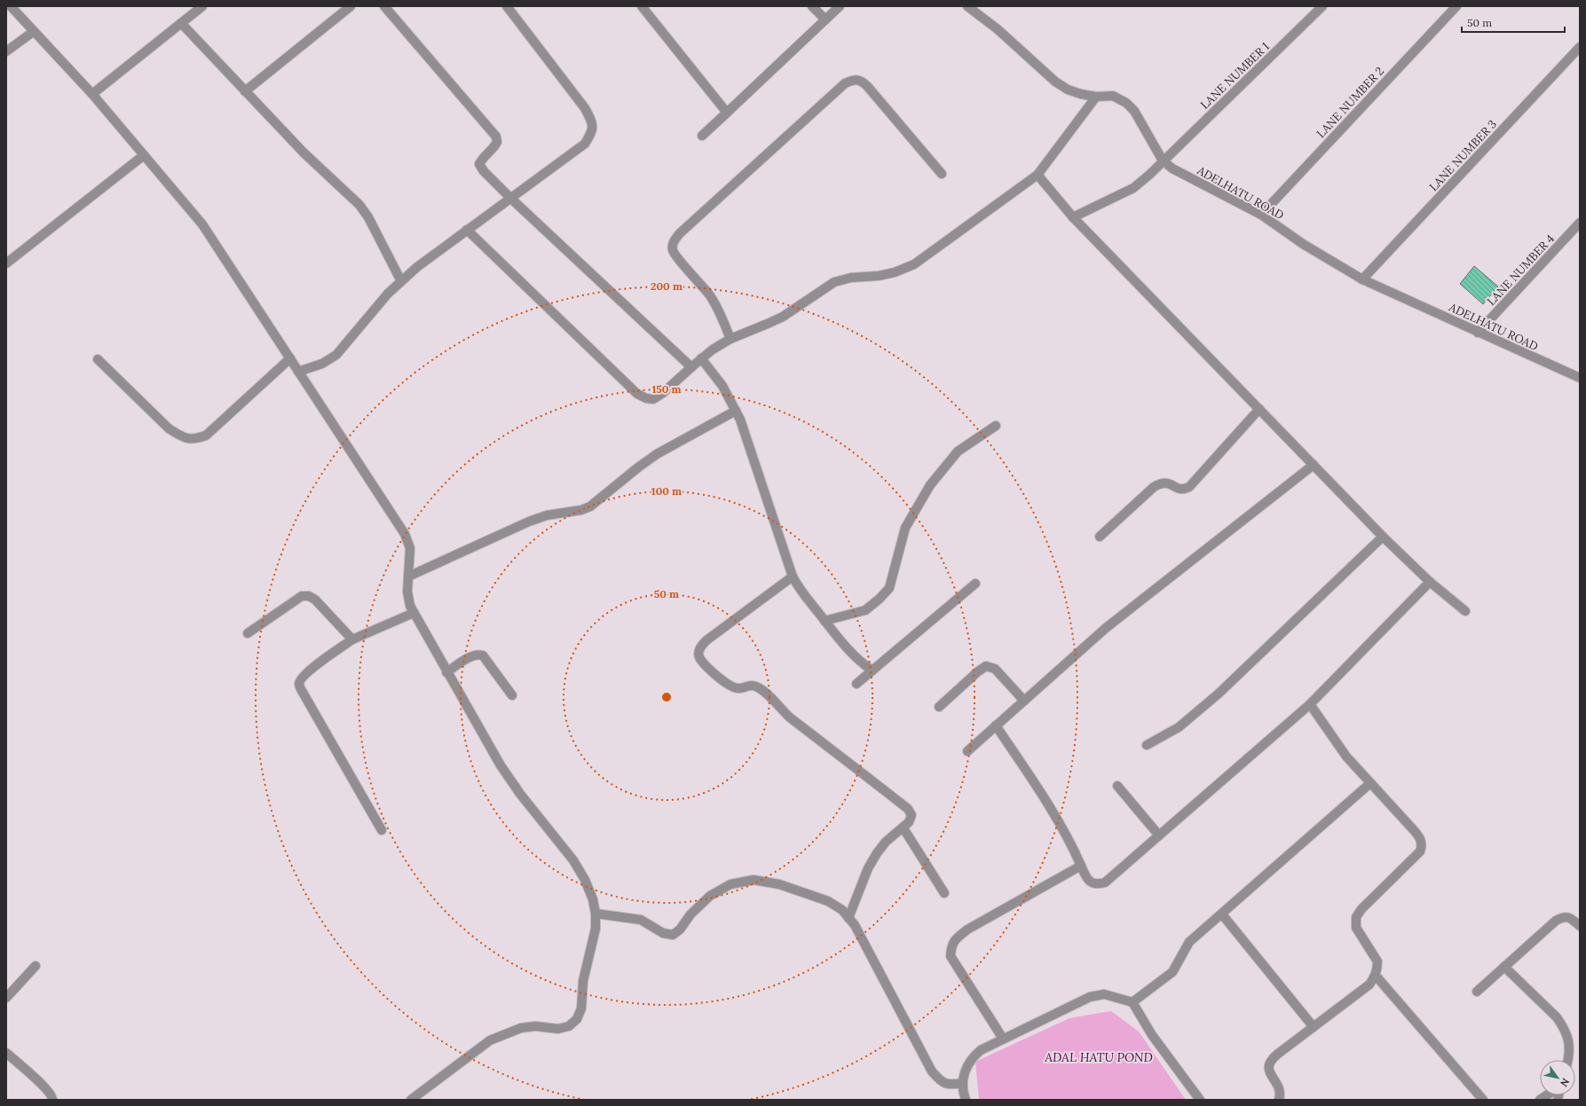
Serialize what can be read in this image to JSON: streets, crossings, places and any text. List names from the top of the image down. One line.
{"streets":{"street":["LANE NUMBER 1","LANE NUMBER 2","LANE NUMBER 3","ADELHATU ROAD","LANE NUMBER 4"]},"crossings":[["LANE NUMBER 1","ADELHATU ROAD"],["LANE NUMBER 2","ADELHATU ROAD"],["LANE NUMBER 3","ADELHATU ROAD"],["ADELHATU ROAD","LANE NUMBER 4"]],"water":["ADAL HATU POND"],"scale_bar":"50 m","north":"bottom right","rings":["200 m","150 m","100 m","50 m"]}
